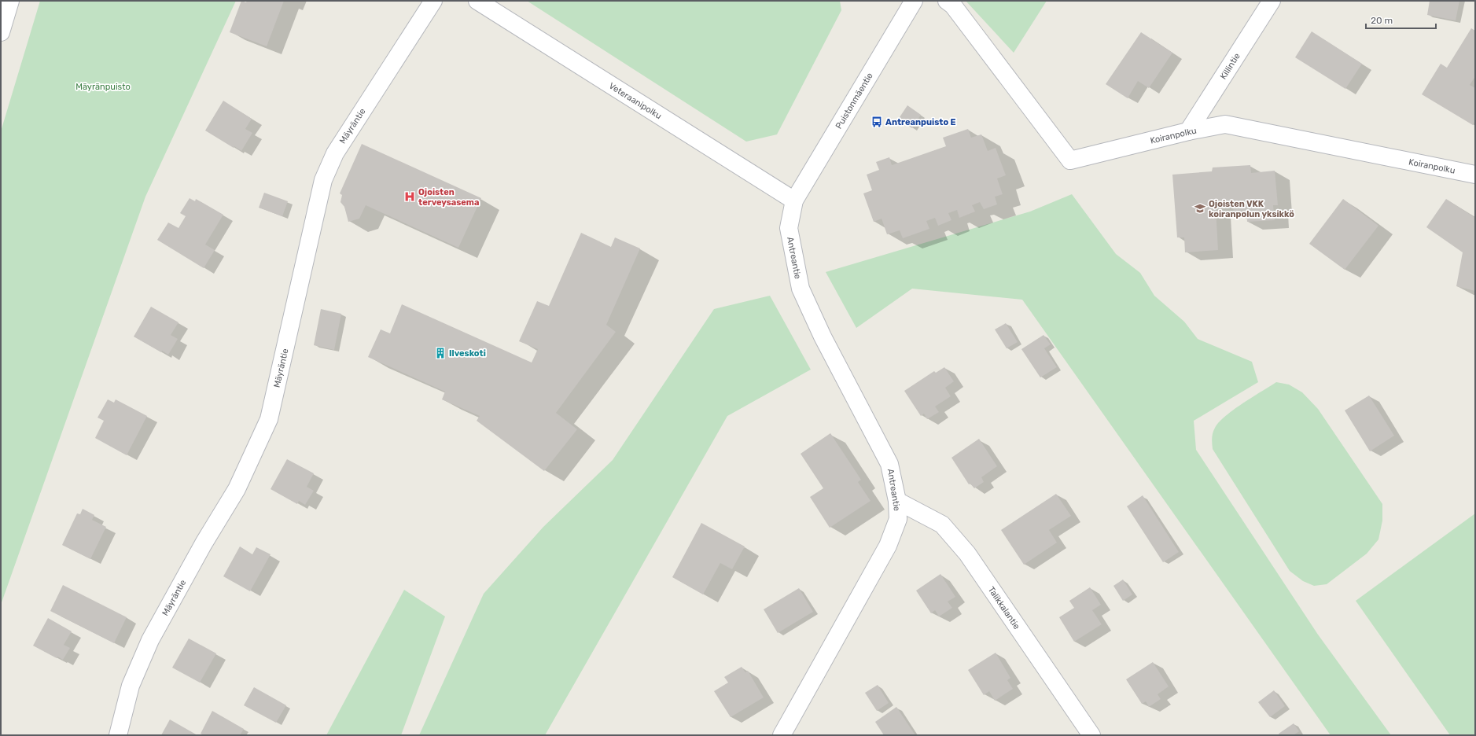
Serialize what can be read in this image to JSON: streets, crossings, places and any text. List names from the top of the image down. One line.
{"streets":{"street":["Killintie","Veteraanipolku","Puistonmäentie","Mäyräntie","Koiranpolku","Antreantie","Talikkalantie"]},"crossings":[["Killintie","Koiranpolku"],["Veteraanipolku","Puistonmäentie"],["Veteraanipolku","Antreantie"],["Puistonmäentie","Antreantie"],["Antreantie","Talikkalantie"]],"parks":["Mäyränpuisto"],"places":{"bus stop":["Antreanpuisto E"],"hospital":["Ojoisten terveysasema"],"school or university":["Ojoisten VKK koiranpolun yksikkö"],"building":["Ilveskoti"]},"scale_bar":"20 m"}
